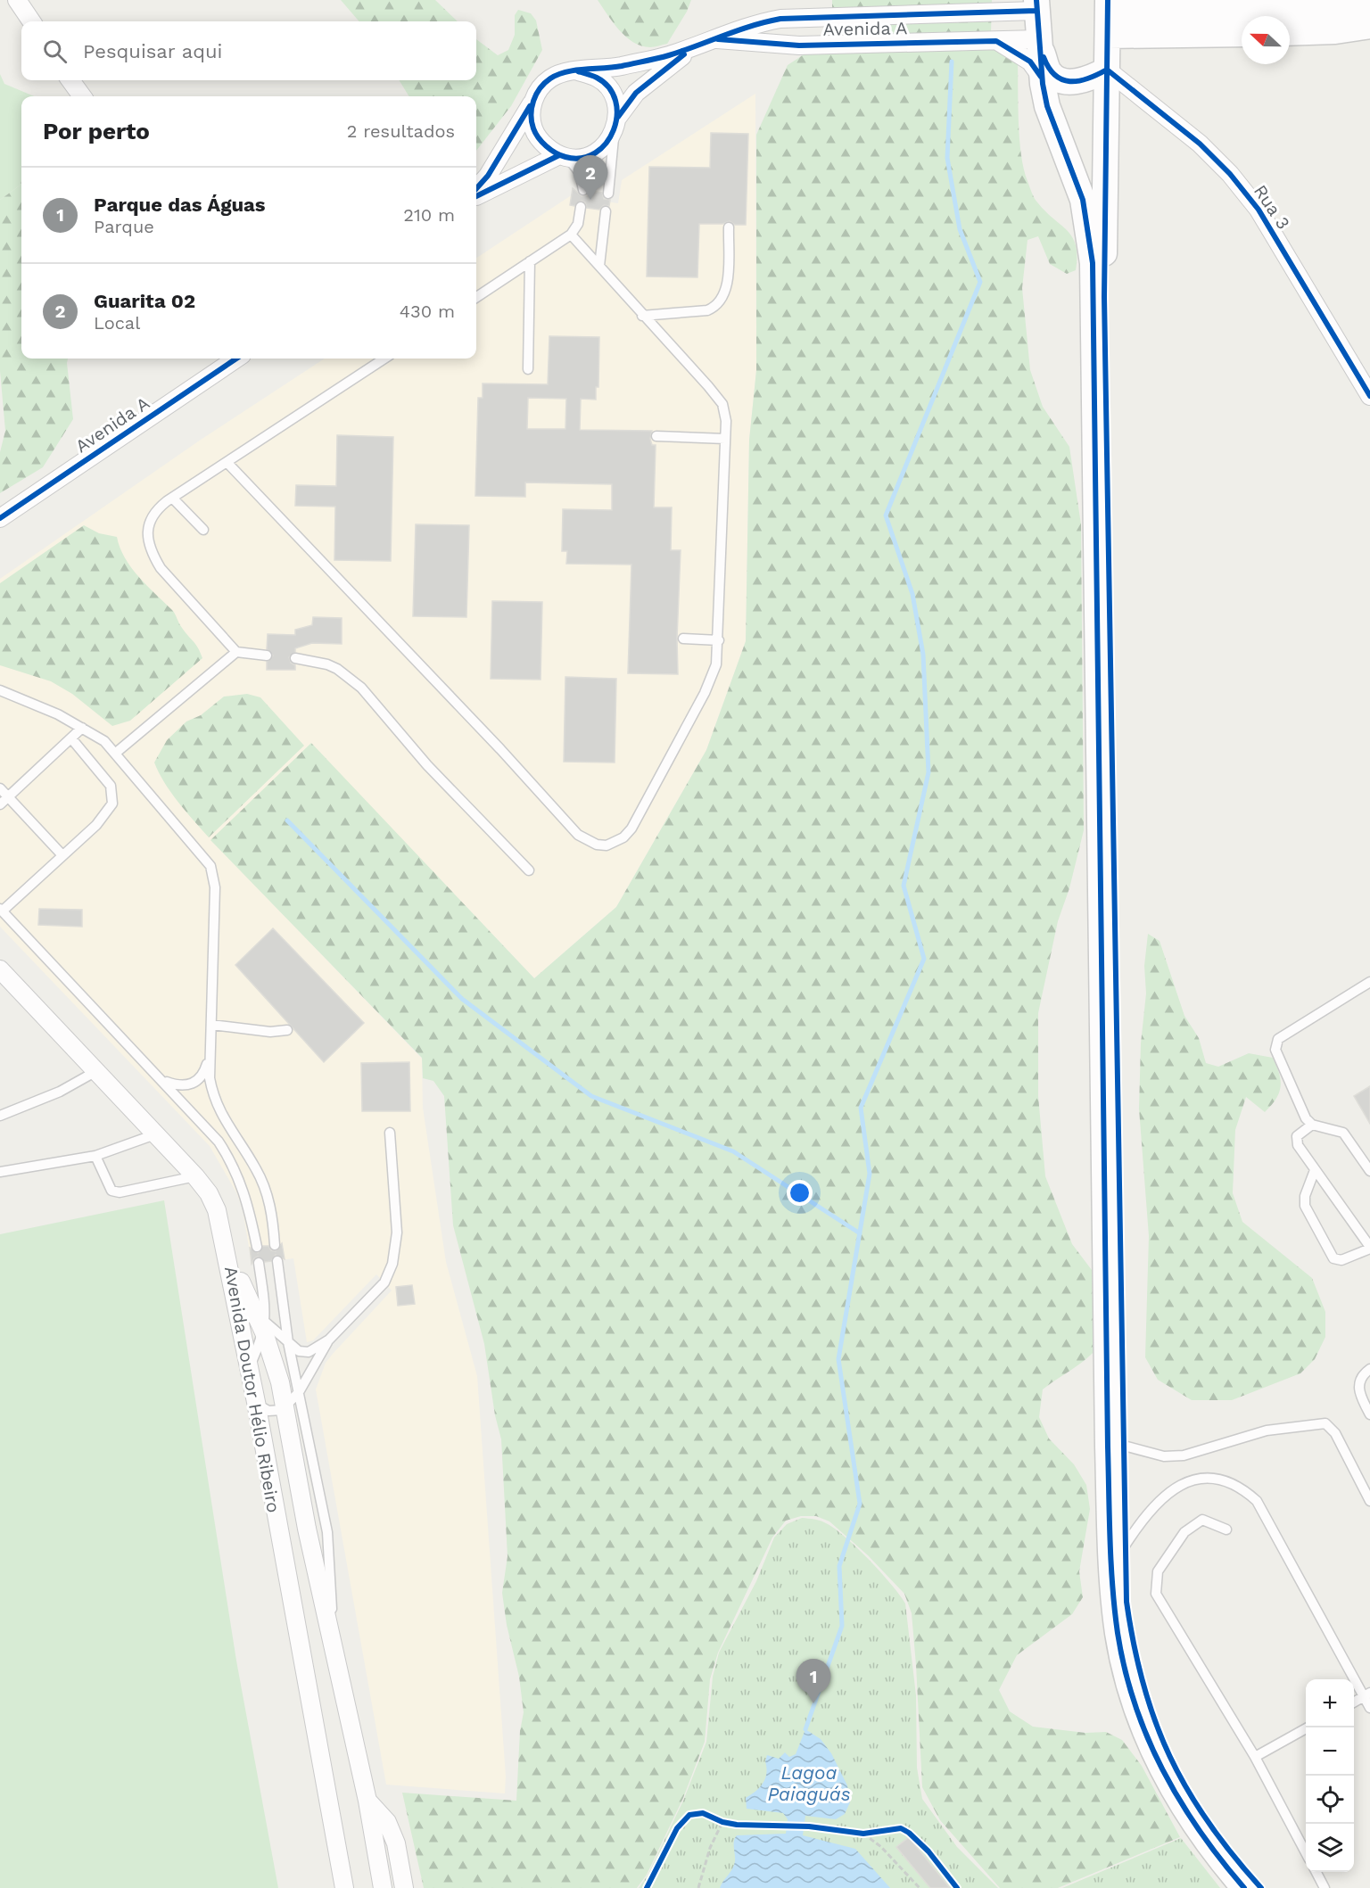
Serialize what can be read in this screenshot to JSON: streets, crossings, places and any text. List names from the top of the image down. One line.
{"streets":{"street":["Avenida A","Rua 3","Avenida Doutor Hélio Ribeiro"]},"water":["Lagoa Paiaguás"],"north":"left","page":{"search":"Pesquisar aqui","heading":["Por perto","2 resultados"],"pins":["2","1"],"list":[{"mark":"1","name":"Parque das Águas","note":"Parque","value":"210 m"},{"mark":"2","name":"Guarita 02","note":"Local","value":"430 m"}],"map_buttons":["+","−"]}}
